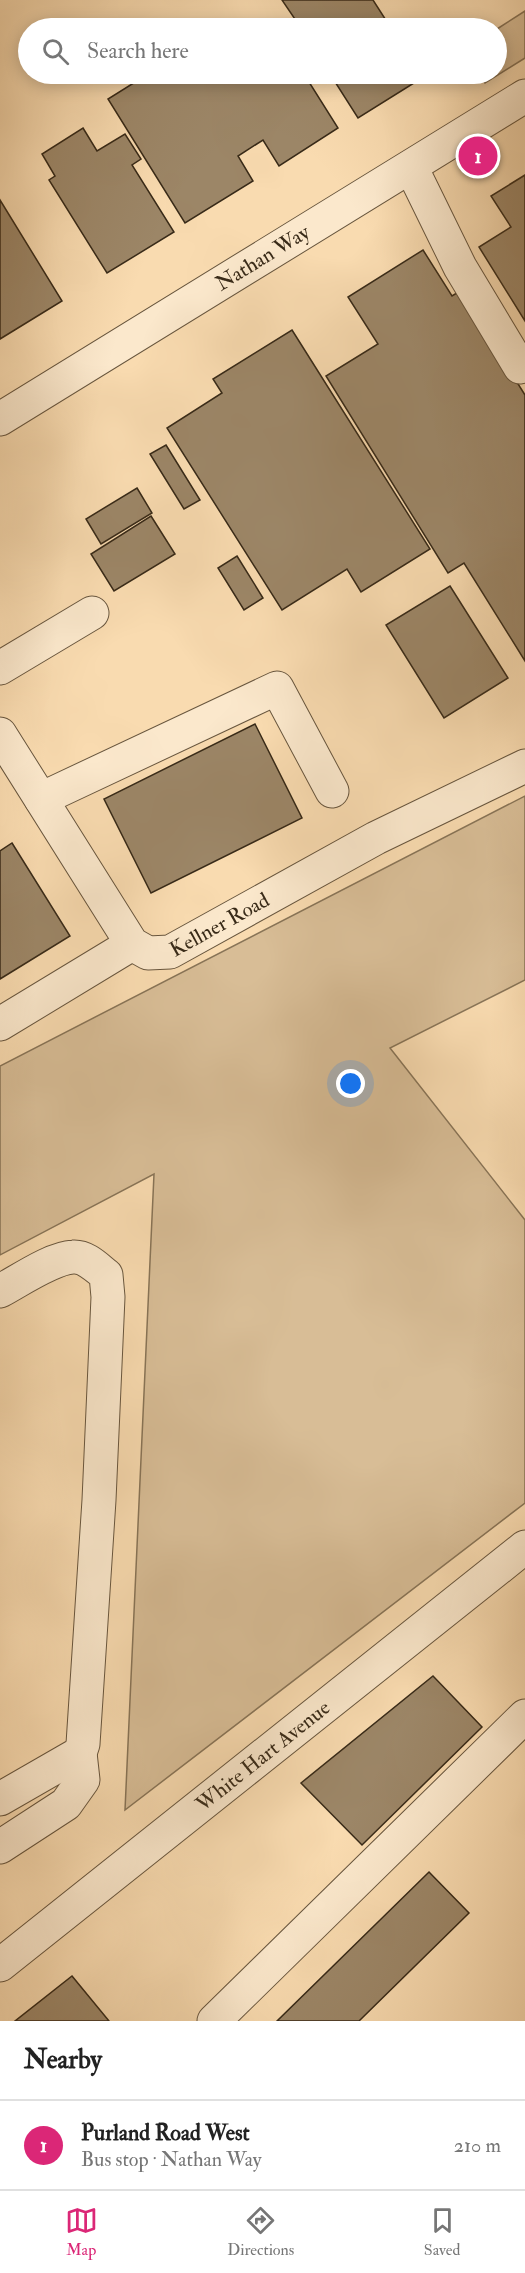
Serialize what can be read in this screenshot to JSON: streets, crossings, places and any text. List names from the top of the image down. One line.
{"streets":{"street":["Nathan Way","Kellner Road","White Hart Avenue"]},"page":{"search":"Search here","pins":"1","heading":"Nearby","list":[{"mark":"1","name":"Purland Road West","note":"Bus stop · Nathan Way","value":"210 m"}],"nav":["Map","Directions","Saved"]}}
